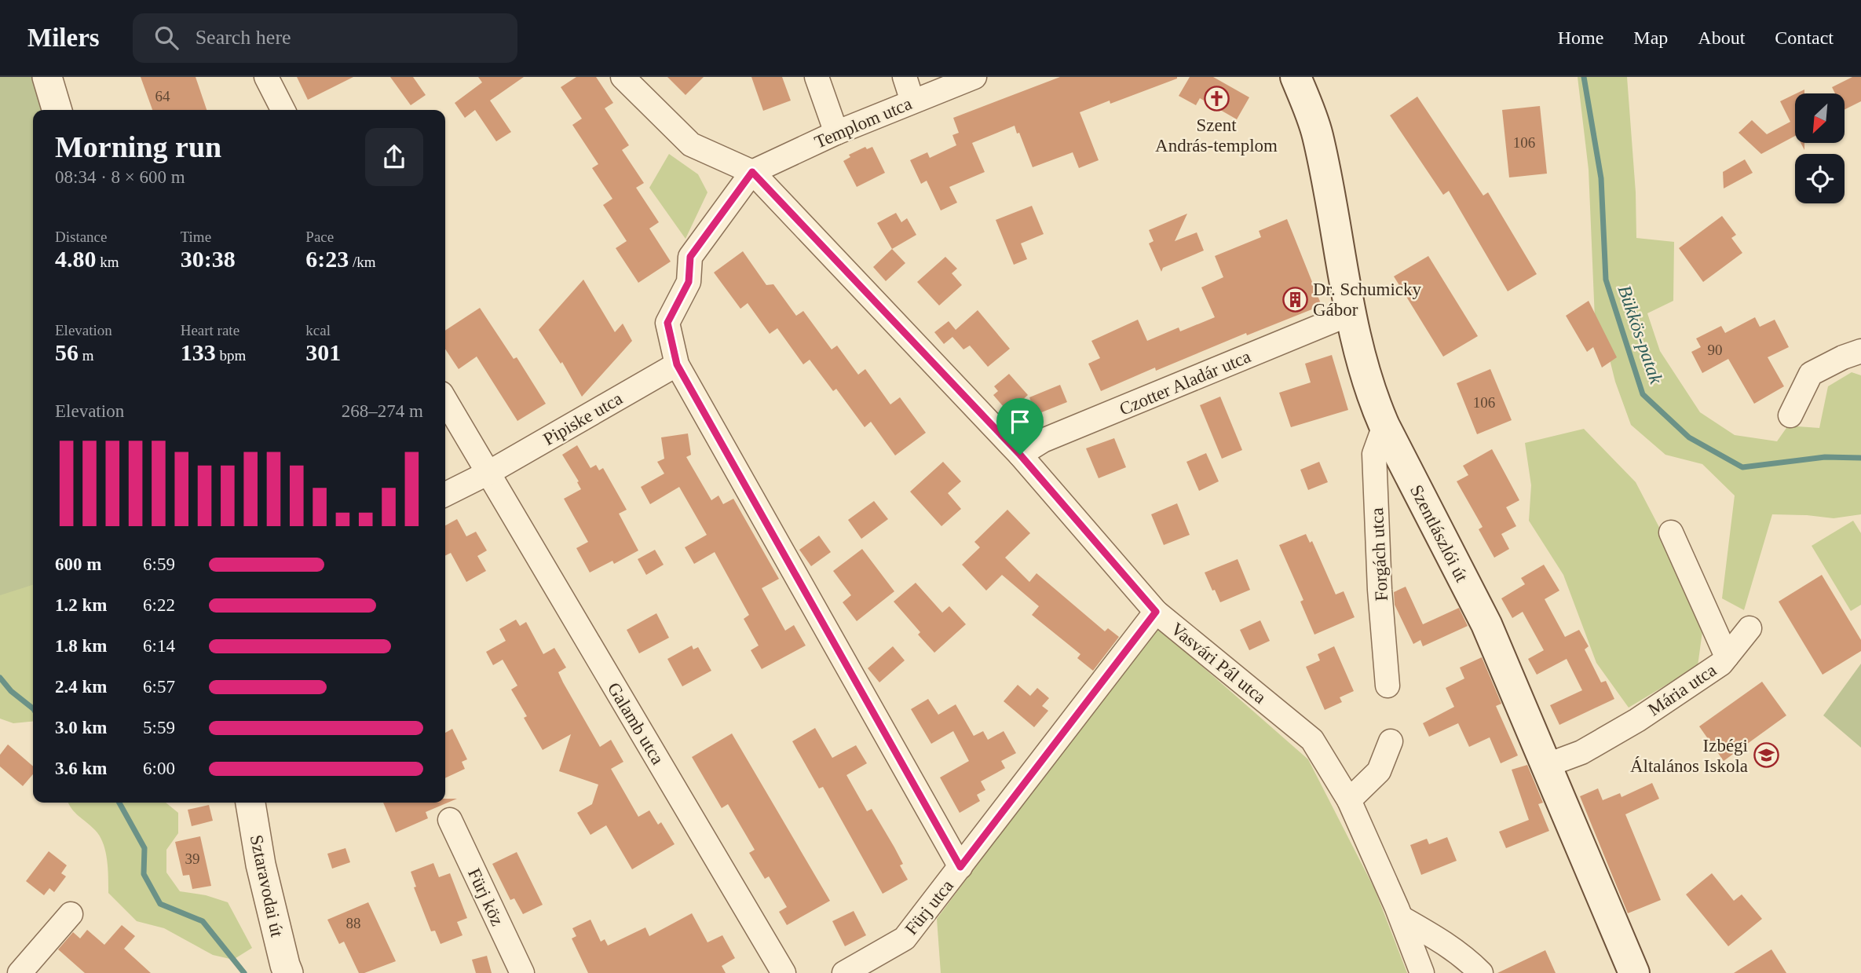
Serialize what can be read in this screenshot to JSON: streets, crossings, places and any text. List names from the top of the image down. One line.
{"streets":{"main road":["Szentlászlói út"],"street":["Templom utca","Czotter Aladár utca","Pipiske utca","Forgách utca","Vasvári Pál utca","Mária utca","Galamb utca","Sztaravodai út","Fürj köz","Fürj utca"]},"crossings":[["Templom utca","Vasvári Pál utca"],["Czotter Aladár utca","Szentlászlói út"],["Czotter Aladár utca","Vasvári Pál utca"],["Pipiske utca","Galamb utca"],["Szentlászlói út","Forgách utca"],["Szentlászlói út","Mária utca"],["Vasvári Pál utca","Fürj utca"]],"water":["Bükkös-patak"],"places":{"church":["Szent András-templom"],"building":["Dr. Schumicky Gábor"],"school or university":["Izbégi Általános Iskola"]},"house_numbers":["64","106","90","106","39","88"],"north":"bottom left","page":{"header":"Milers","search":"Search here","nav":["Home","Map","About","Contact"],"heading":["Morning run","08:34 · 8 × 600 m"],"stats":[["Distance","4.80 km"],["Time","30:38"],["Pace","6:23 /km"],["Elevation","56 m"],["Heart rate","133 bpm"],["kcal","301"]],"chart":["Elevation","268–274 m"],"list":[{"name":"600 m","note":"6:59"},{"name":"1.2 km","note":"6:22"},{"name":"1.8 km","note":"6:14"},{"name":"2.4 km","note":"6:57"},{"name":"3.0 km","note":"5:59"},{"name":"3.6 km","note":"6:00"}]}}
